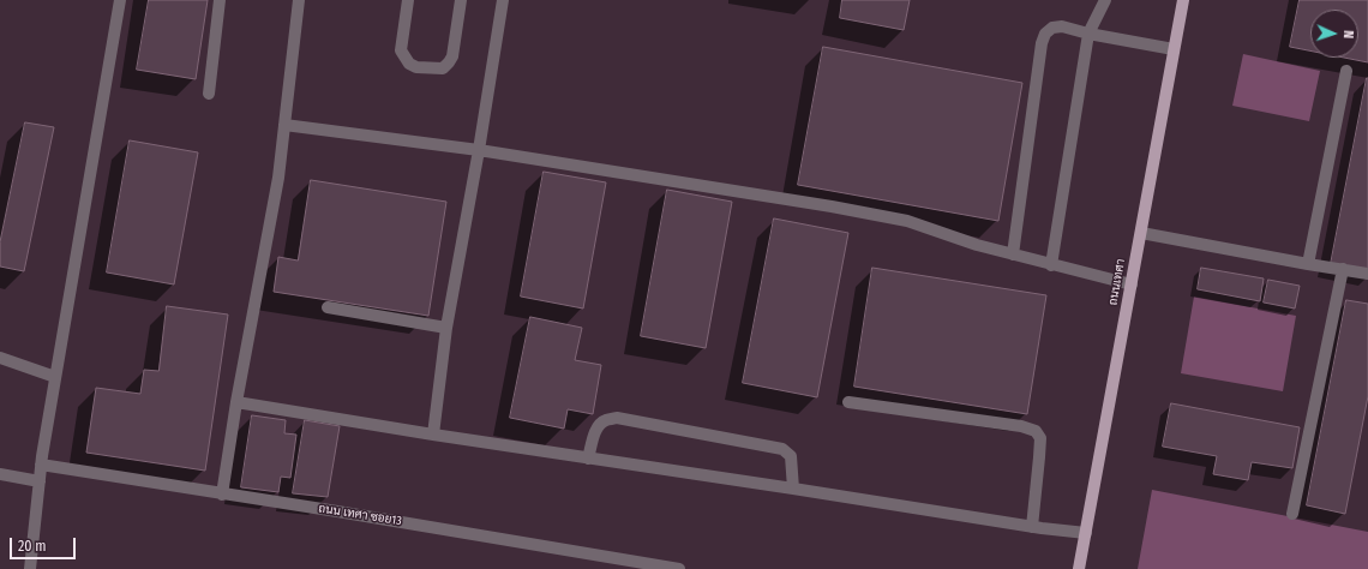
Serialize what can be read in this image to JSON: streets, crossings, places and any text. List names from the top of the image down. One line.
{"streets":{"main road":["ถนนเทศา"],"street":["ถนน เทศา ซอย13"]},"scale_bar":"20 m","north":"right"}
